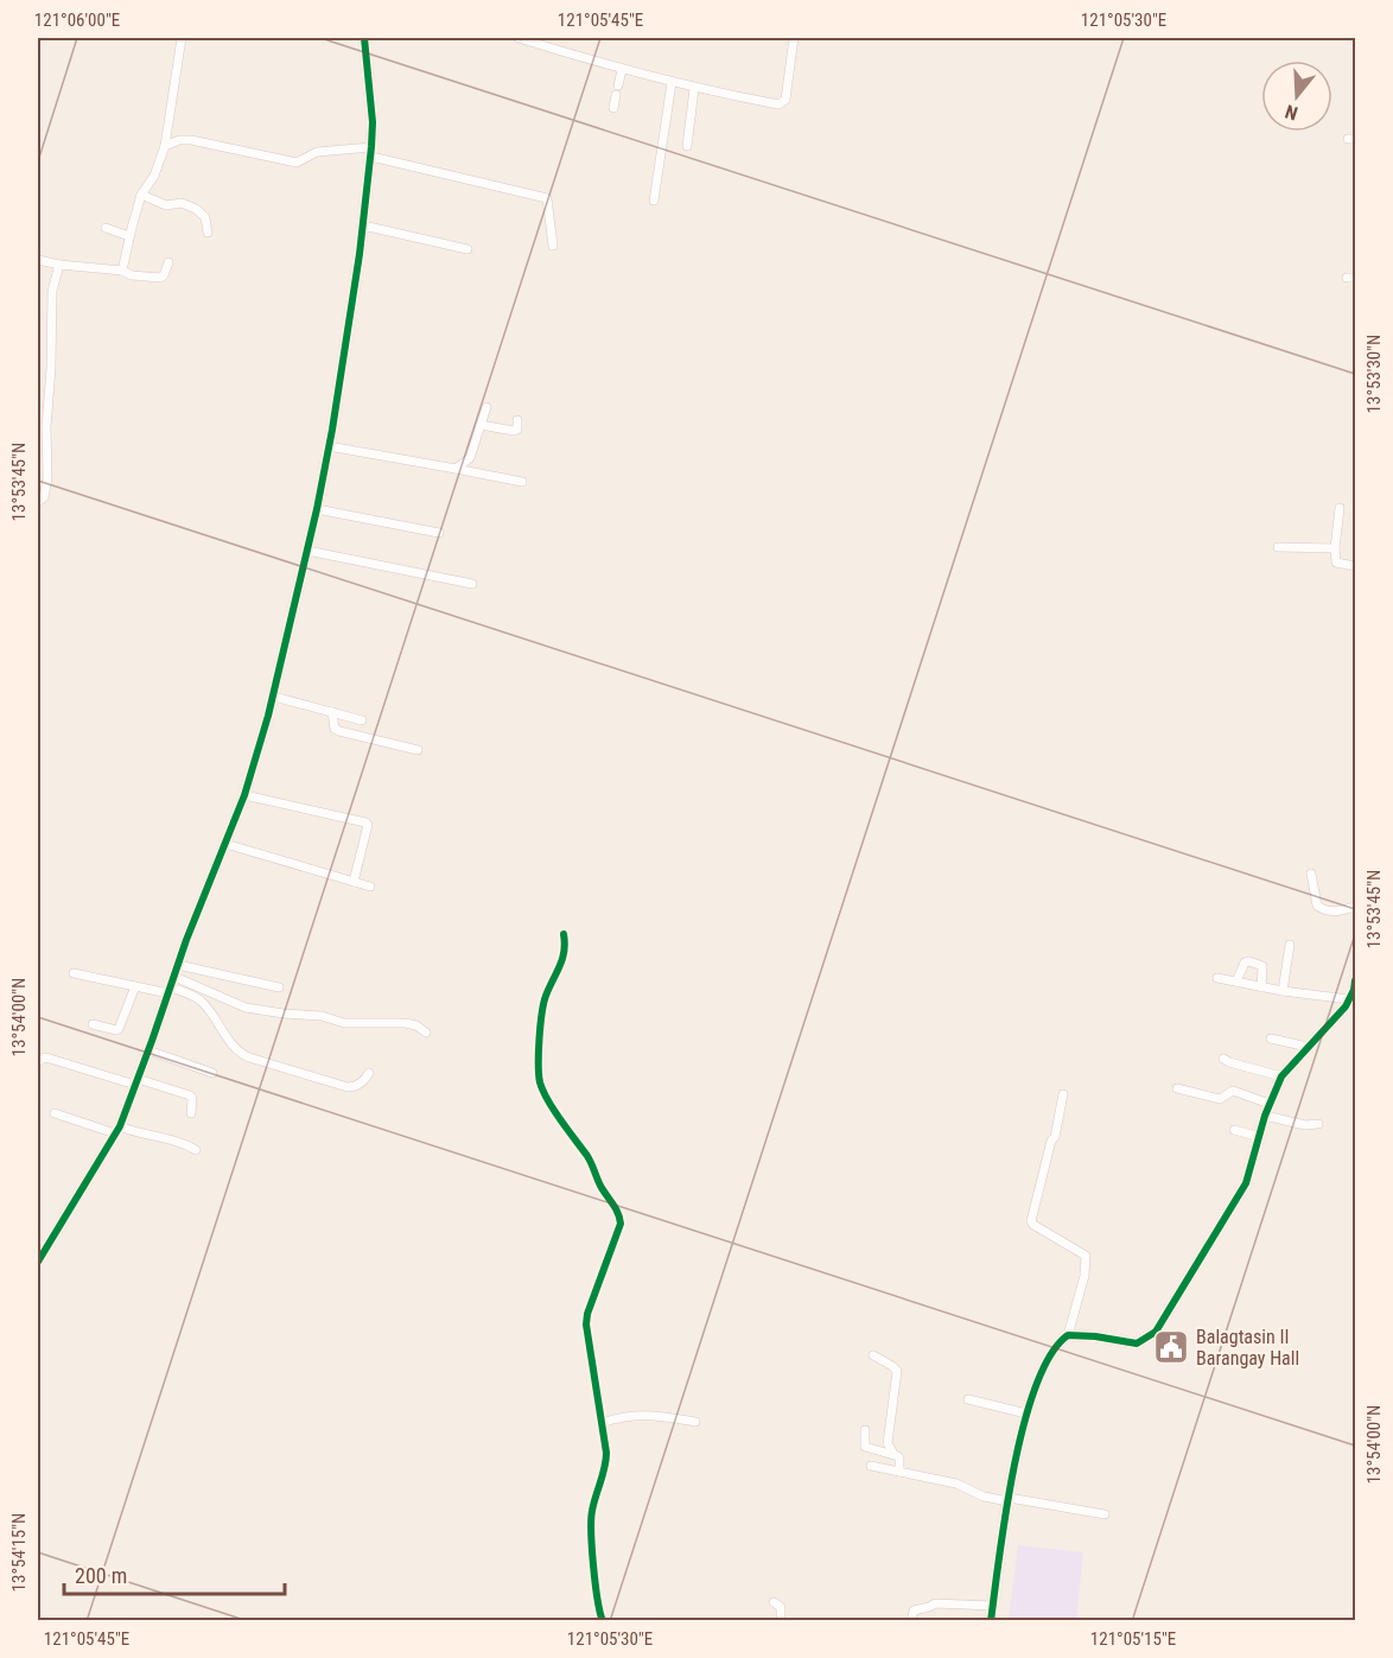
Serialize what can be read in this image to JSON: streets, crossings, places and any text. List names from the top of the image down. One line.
{"places":{"public building":["Balagtasin II Barangay Hall"]},"scale_bar":"200 m","north":"bottom","coordinates":["121°06'00\"E","121°05'45\"E","121°05'30\"E","13°53'30\"N","13°53'45\"N","13°54'00\"N","13°54'15\"N","121°05'15\"E"]}
